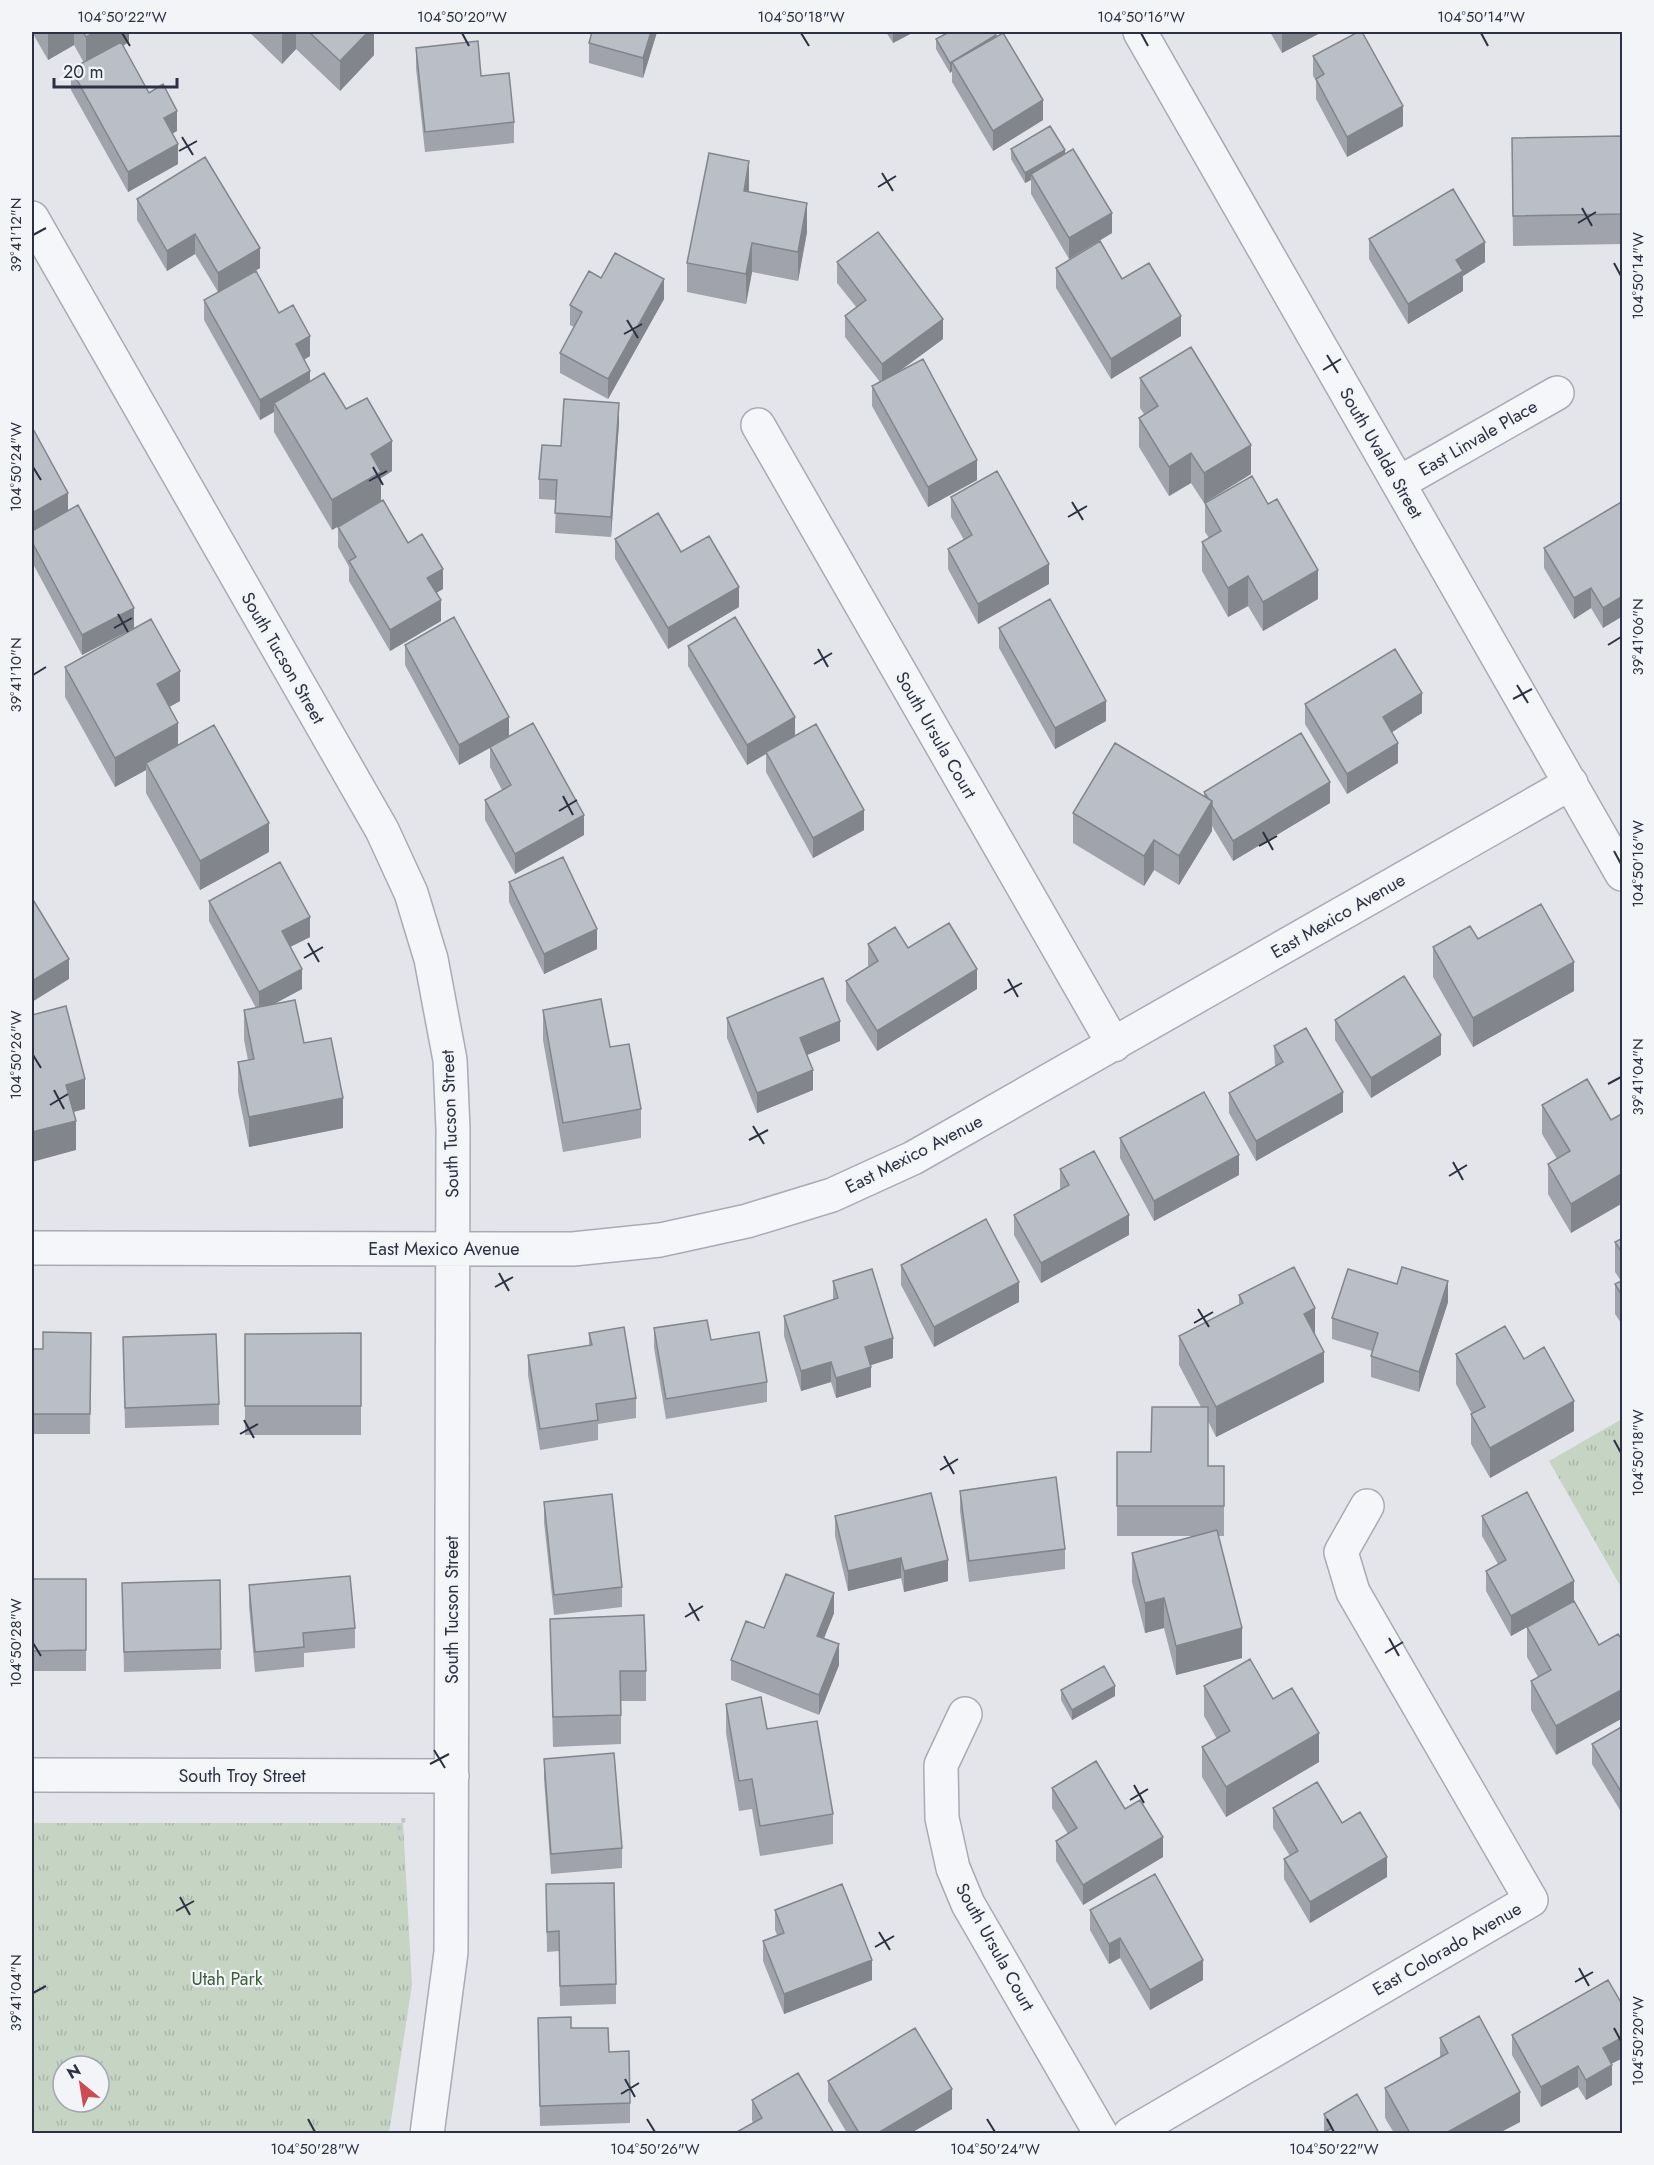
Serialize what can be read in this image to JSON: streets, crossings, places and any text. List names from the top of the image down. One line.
{"streets":{"street":["East Linvale Place","South Uvalda Street","South Tucson Street","South Ursula Court","East Mexico Avenue","South Troy Street","East Colorado Avenue"]},"crossings":[["East Linvale Place","South Uvalda Street"],["South Uvalda Street","East Mexico Avenue"],["South Tucson Street","East Mexico Avenue"],["South Tucson Street","South Troy Street"],["South Ursula Court","East Mexico Avenue"]],"parks":["Utah Park"],"scale_bar":"20 m","north":"top left","coordinates":["104°50'22\"W","104°50'20\"W","104°50'18\"W","104°50'16\"W","104°50'14\"W","39°41'12\"N","104°50'24\"W","39°41'06\"N","39°41'10\"N","104°50'26\"W","39°41'04\"N","104°50'28\"W"]}
